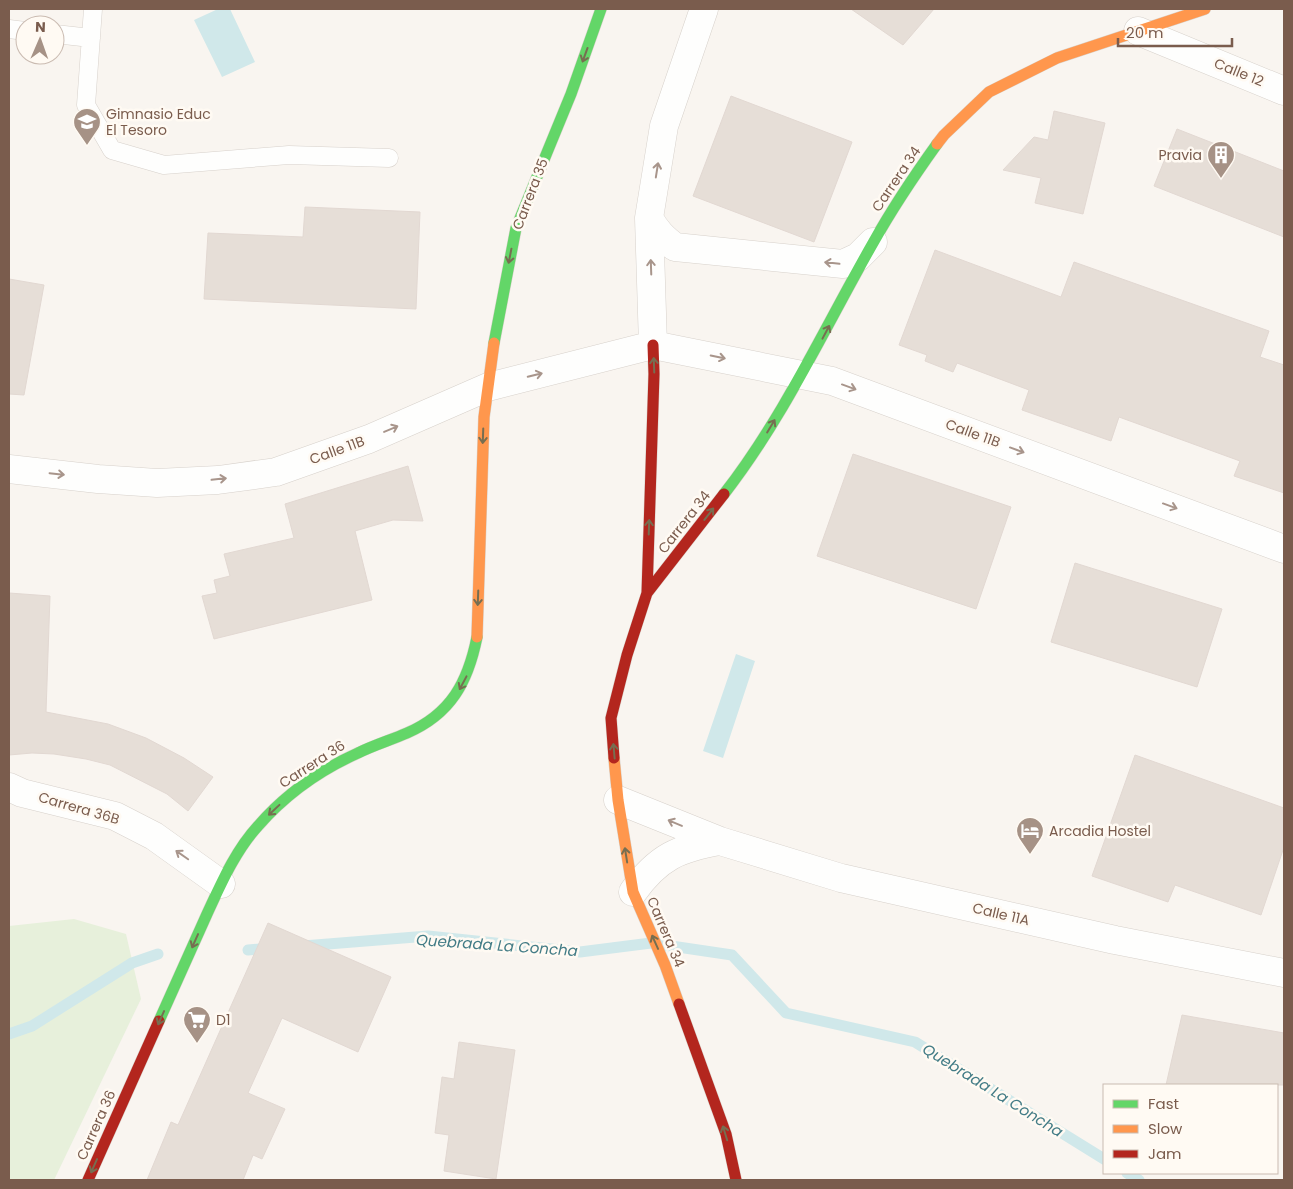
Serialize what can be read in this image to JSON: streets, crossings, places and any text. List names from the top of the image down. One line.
{"streets":{"street":["Calle 12","Carrera 34","Carrera 35","Calle 11B","Carrera 36","Carrera 36B","Calle 11A"]},"crossings":[["Calle 12","Carrera 34"],["Carrera 34","Calle 11B"],["Carrera 34","Calle 11A"],["Carrera 35","Calle 11B"],["Carrera 35","Carrera 36"],["Calle 11B","Carrera 36"],["Carrera 36","Carrera 36B"]],"one_way":["Carrera 34","Carrera 35","Calle 11B","Carrera 36","Carrera 36B"],"water":["Quebrada La Concha"],"places":{"school or university":["Gimnasio Educ El Tesoro"],"building":["Pravia"],"hotel":["Arcadia Hostel"],"supermarket":["D1"]},"legend":["Fast","Slow","Jam"],"scale_bar":"20 m","north":"top"}
